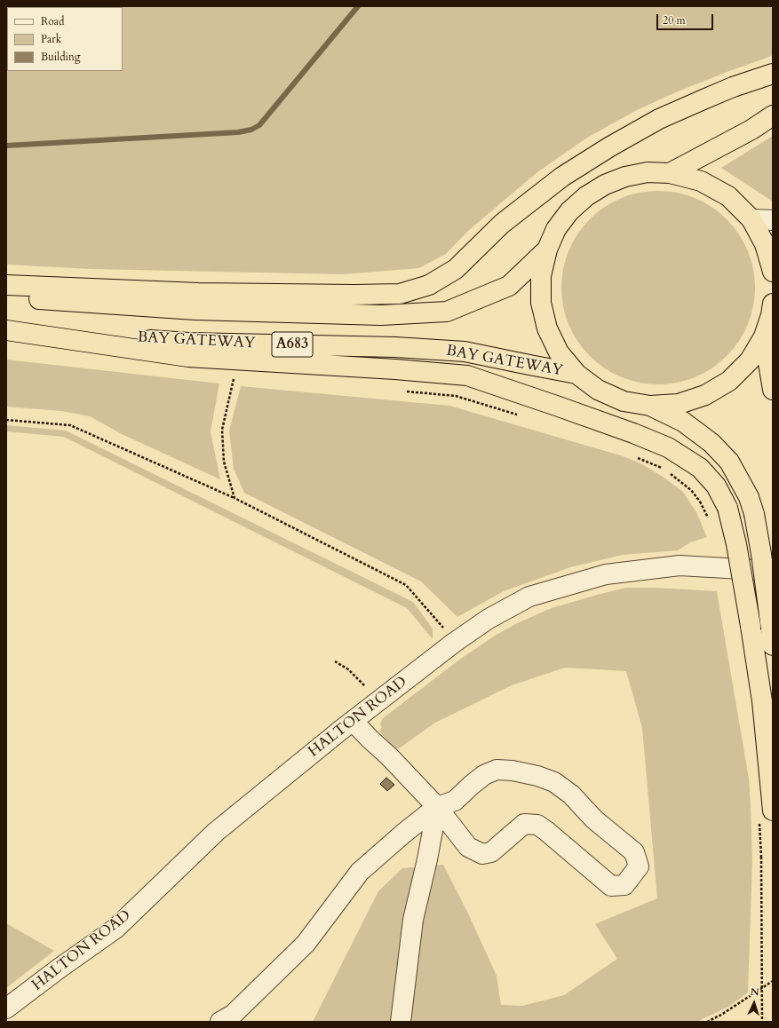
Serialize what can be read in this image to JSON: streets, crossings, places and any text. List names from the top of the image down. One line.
{"streets":{"highway":["BAY GATEWAY","A683"],"street":["HALTON ROAD"]},"legend":["Road","Park","Building"],"scale_bar":"20 m","north":"top"}
